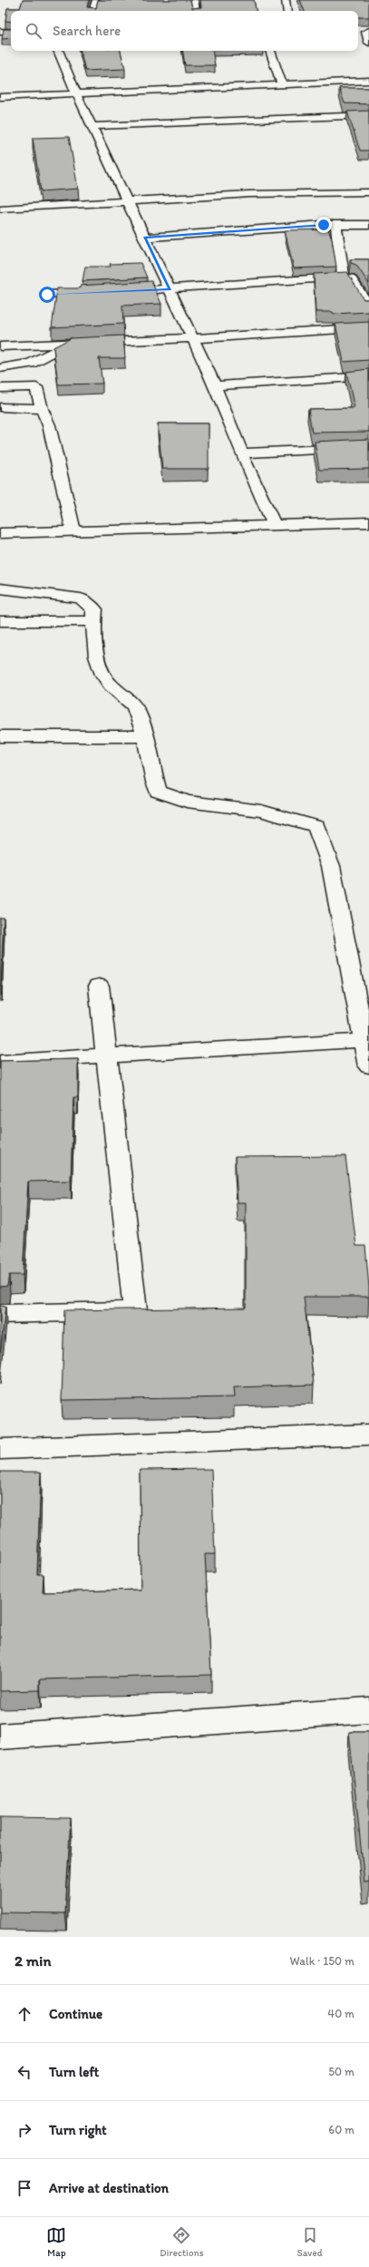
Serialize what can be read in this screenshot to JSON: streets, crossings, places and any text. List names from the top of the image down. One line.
{"page":{"search":"Search here","heading":["2 min","Walk · 150 m"],"list":[["Continue","40 m"],["Turn left","50 m"],["Turn right","60 m"],"Arrive at destination"],"nav":["Map","Directions","Saved"]}}
